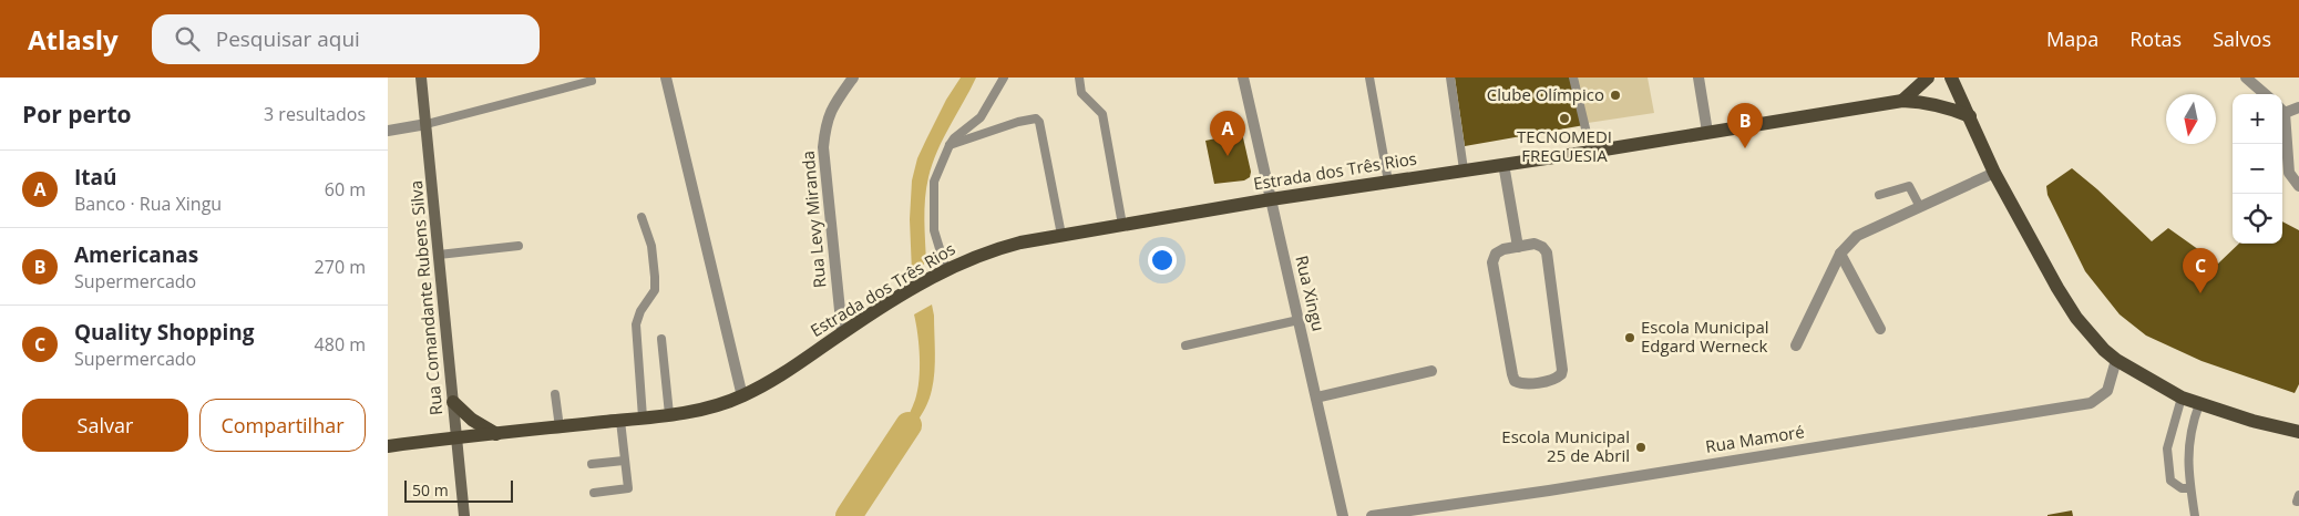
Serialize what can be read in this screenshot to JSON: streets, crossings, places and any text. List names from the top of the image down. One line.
{"streets":{"main road":["Estrada dos Três Rios"],"street":["Rua Levy Miranda","Rua Xingu","Rua Comandante Rubens Silva","Rua Mamoré"]},"crossings":[["Estrada dos Três Rios","Rua Levy Miranda"],["Estrada dos Três Rios","Rua Xingu"],["Estrada dos Três Rios","Rua Comandante Rubens Silva"]],"places":["Clube Olímpico","TECNOMEDI FREGUESIA","Escola Municipal Edgard Werneck","Escola Municipal 25 de Abril"],"scale_bar":"50 m","north":"bottom","page":{"header":"Atlasly","search":"Pesquisar aqui","nav":["Mapa","Rotas","Salvos"],"heading":["Por perto","3 resultados"],"map_buttons":["+","−"],"pins":["B","A","C"],"list":[{"mark":"A","name":"Itaú","note":"Banco · Rua Xingu","value":"60 m"},{"mark":"B","name":"Americanas","note":"Supermercado","value":"270 m"},{"mark":"C","name":"Quality Shopping","note":"Supermercado","value":"480 m"}],"buttons":["Salvar","Compartilhar"],"scale":"50 m"}}
